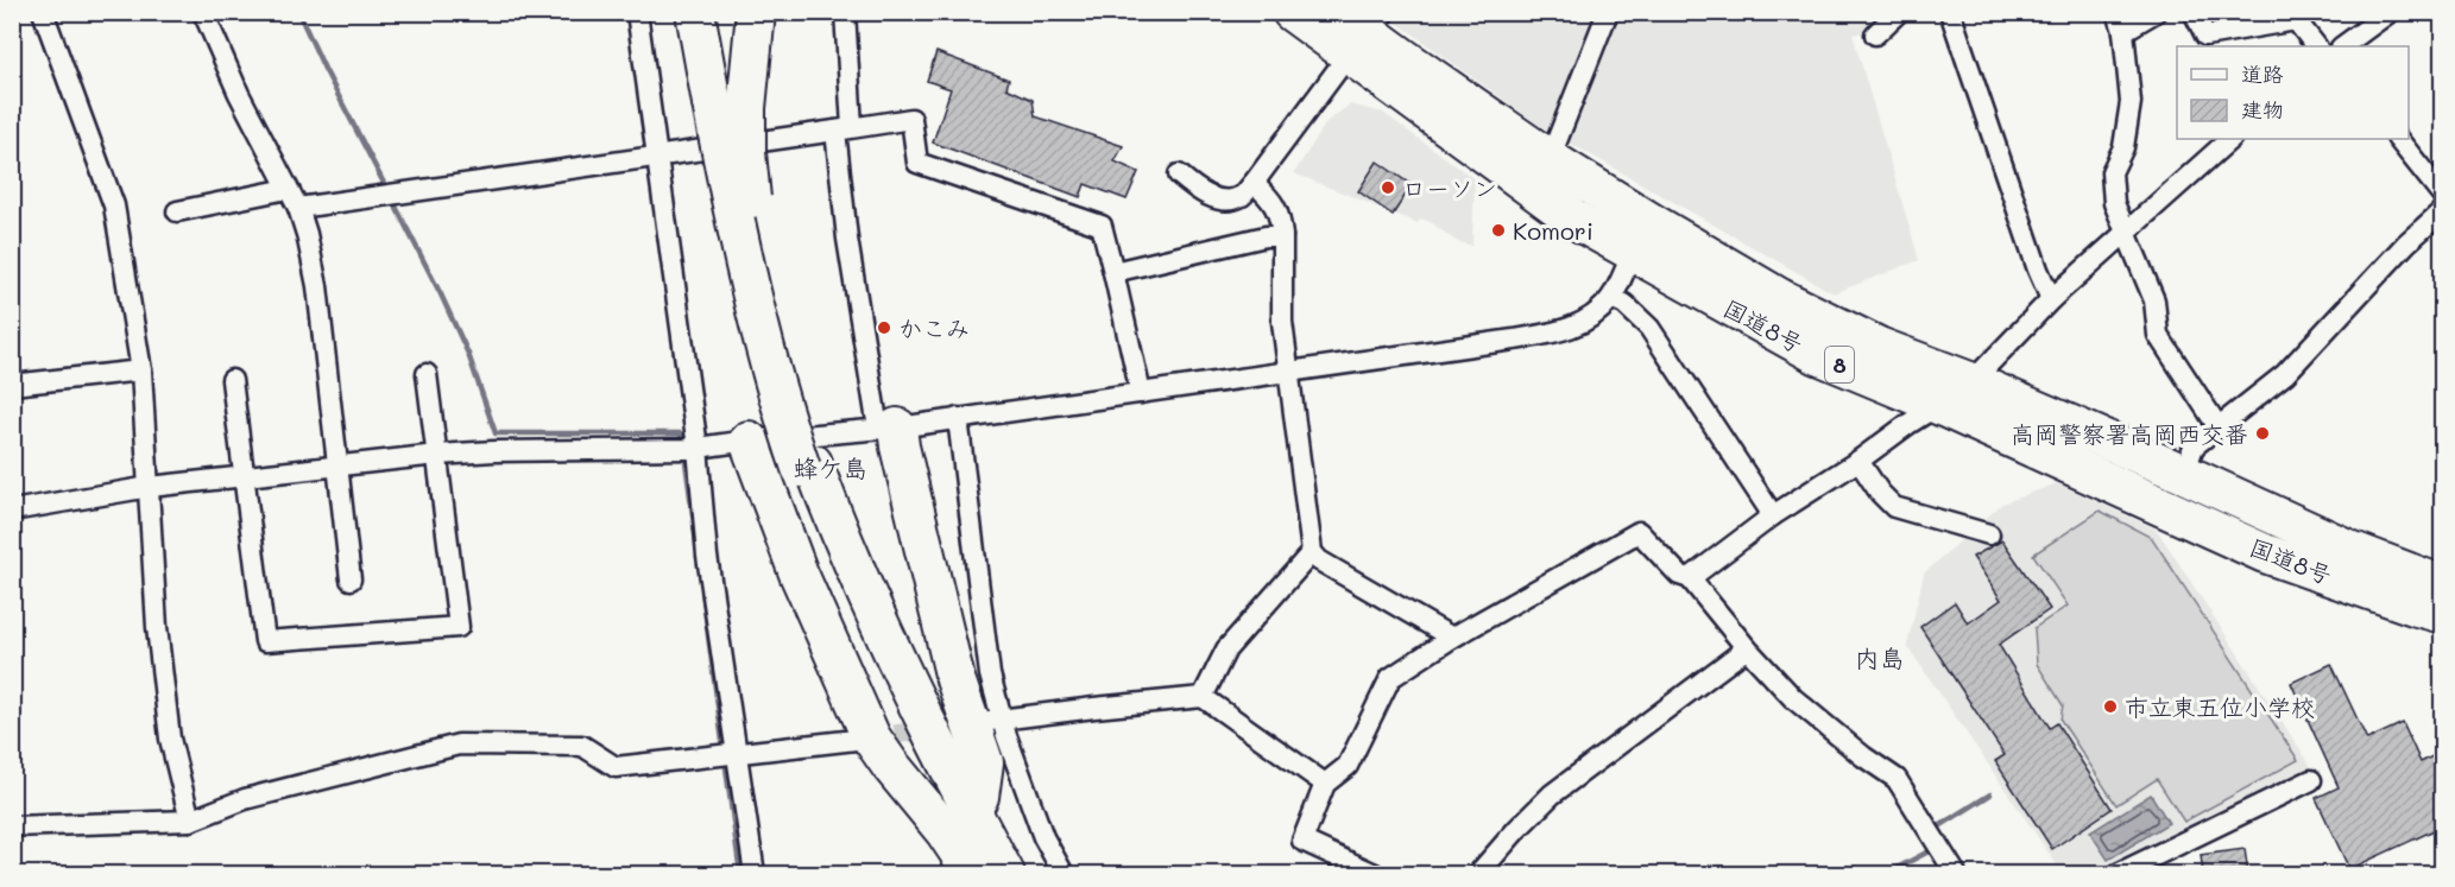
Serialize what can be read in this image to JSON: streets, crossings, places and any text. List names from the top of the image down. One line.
{"streets":{"highway":["国道8号","8"]},"districts":["蜂ケ島","内島"],"places":["ローソン","Komori","かこみ","高岡警察署高岡西交番","市立東五位小学校"],"legend":["道路","建物"]}
